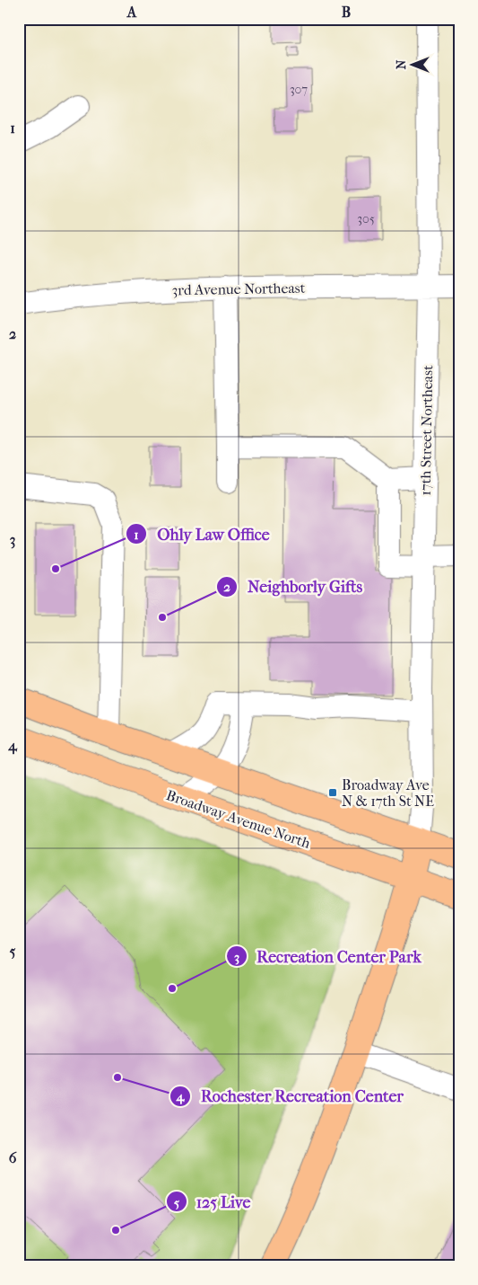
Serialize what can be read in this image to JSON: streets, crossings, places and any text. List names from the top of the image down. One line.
{"streets":{"main road":["Broadway Avenue North"],"street":["3rd Avenue Northeast","17th Street Northeast"]},"crossings":[["3rd Avenue Northeast","17th Street Northeast"]],"places":{"other":["Ohly Law Office","Neighborly Gifts","Recreation Center Park","Rochester Recreation Center","125 Live"],"transit":["Broadway Ave N & 17th St NE"]},"house_numbers":["307","305"],"north":"left","grid":{"columns":["A","B"],"rows":["1","2","3","4","5","6"]}}
